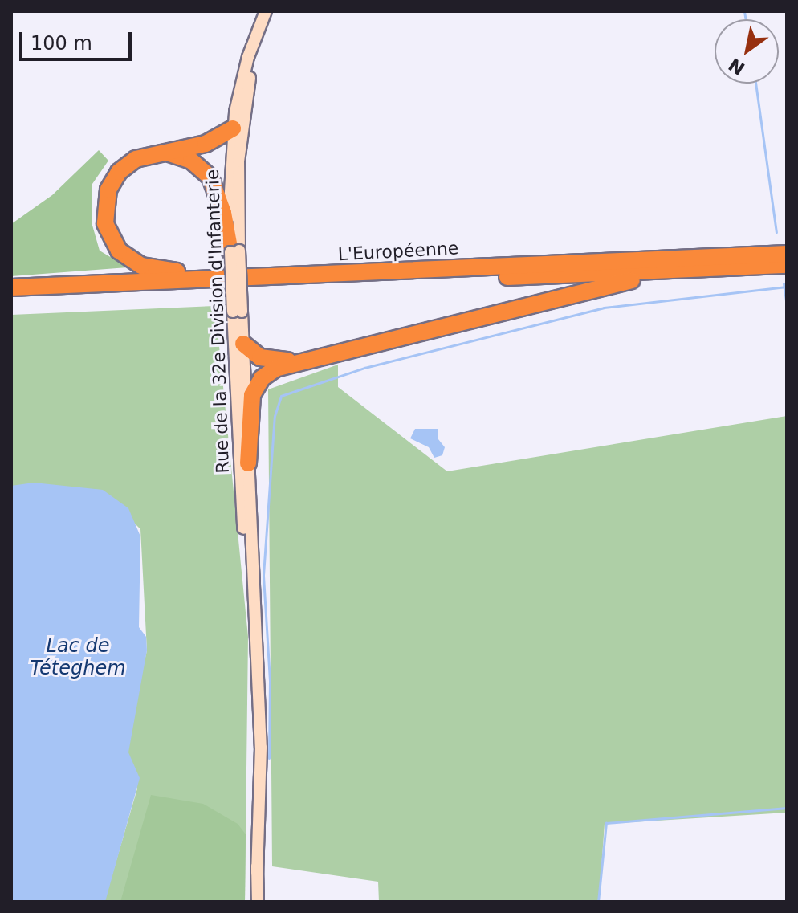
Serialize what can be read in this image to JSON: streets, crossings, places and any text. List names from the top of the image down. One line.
{"streets":{"highway":["L'Européenne"],"main road":["Rue de la 32e Division d'Infanterie"]},"water":["Lac de Téteghem"],"scale_bar":"100 m","north":"bottom left"}
